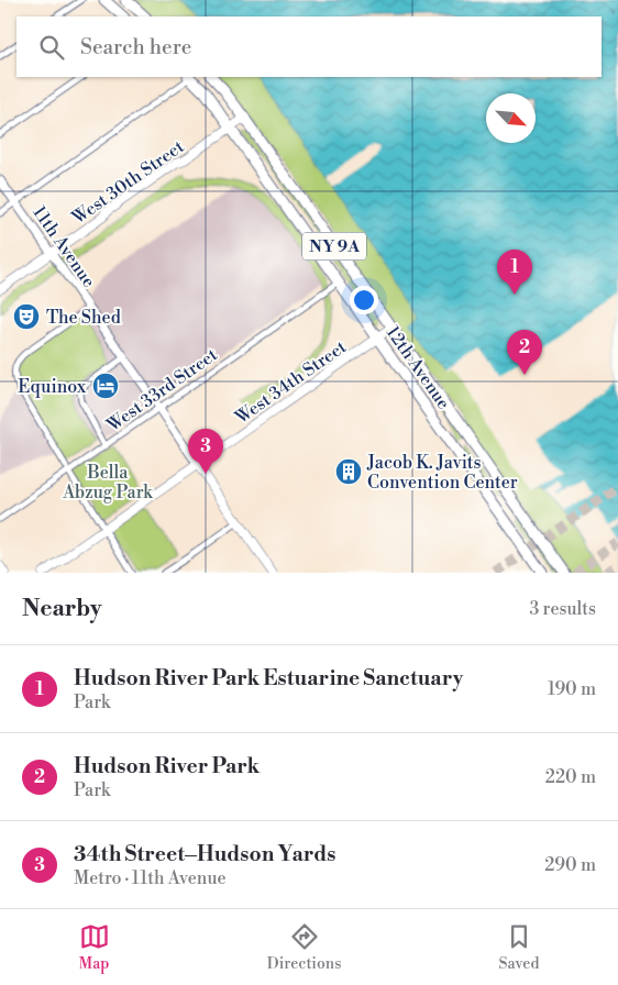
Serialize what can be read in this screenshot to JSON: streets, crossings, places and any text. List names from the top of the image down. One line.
{"streets":{"highway":["NY 9A","12th Avenue"],"main road":["West 30th Street","11th Avenue","West 34th Street"],"street":["West 33rd Street"]},"crossings":[["West 30th Street","11th Avenue"],["West 30th Street","12th Avenue"],["11th Avenue","West 34th Street"],["11th Avenue","West 33rd Street"],["12th Avenue","West 34th Street"],["12th Avenue","West 33rd Street"]],"parks":["Bella Abzug Park"],"places":{"theatre":["The Shed"],"hotel":["Equinox"],"building":["Jacob K. Javits Convention Center"]},"north":"bottom right","page":{"search":"Search here","pins":["1","2","3"],"heading":["Nearby","3 results"],"list":[{"mark":"1","name":"Hudson River Park Estuarine Sanctuary","note":"Park","value":"190 m"},{"mark":"2","name":"Hudson River Park","note":"Park","value":"220 m"},{"mark":"3","name":"34th Street–Hudson Yards","note":"Metro · 11th Avenue","value":"290 m"}],"nav":["Map","Directions","Saved"]}}
